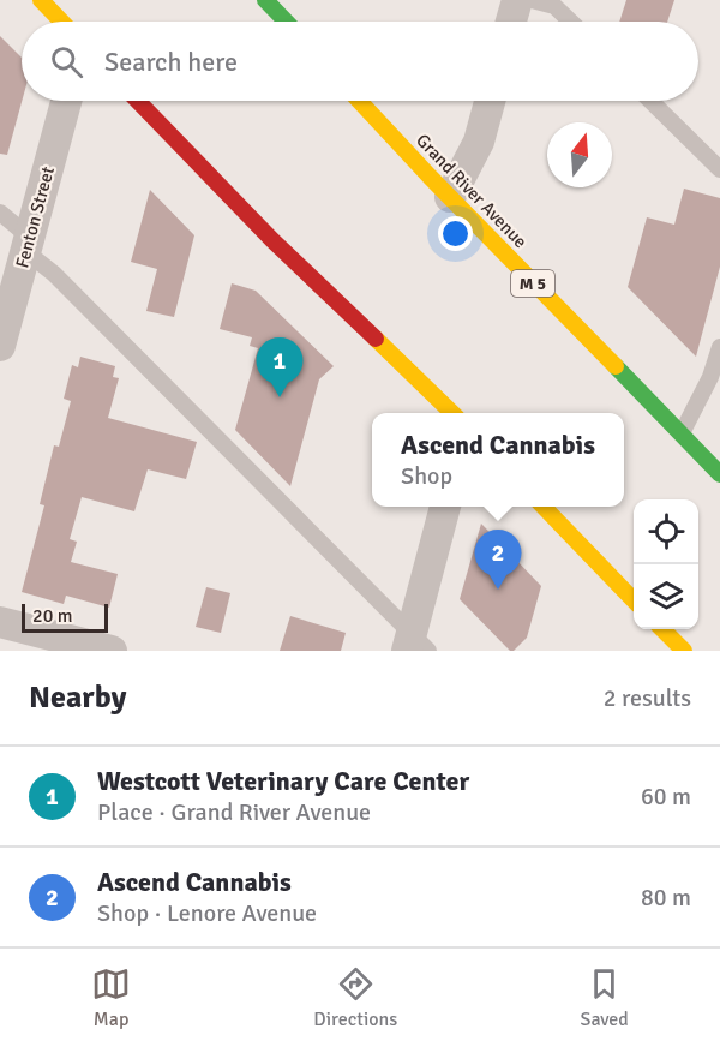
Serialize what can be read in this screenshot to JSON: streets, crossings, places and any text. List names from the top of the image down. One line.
{"streets":{"main road":["Grand River Avenue","M 5"],"street":["Fenton Street"]},"scale_bar":"20 m","north":"top","page":{"search":"Search here","pins":["1","2"],"popup":["Ascend Cannabis","Shop"],"scale":"20 m","heading":["Nearby","2 results"],"list":[{"mark":"1","name":"Westcott Veterinary Care Center","note":"Place · Grand River Avenue","value":"60 m"},{"mark":"2","name":"Ascend Cannabis","note":"Shop · Lenore Avenue","value":"80 m"}],"nav":["Map","Directions","Saved"]}}
